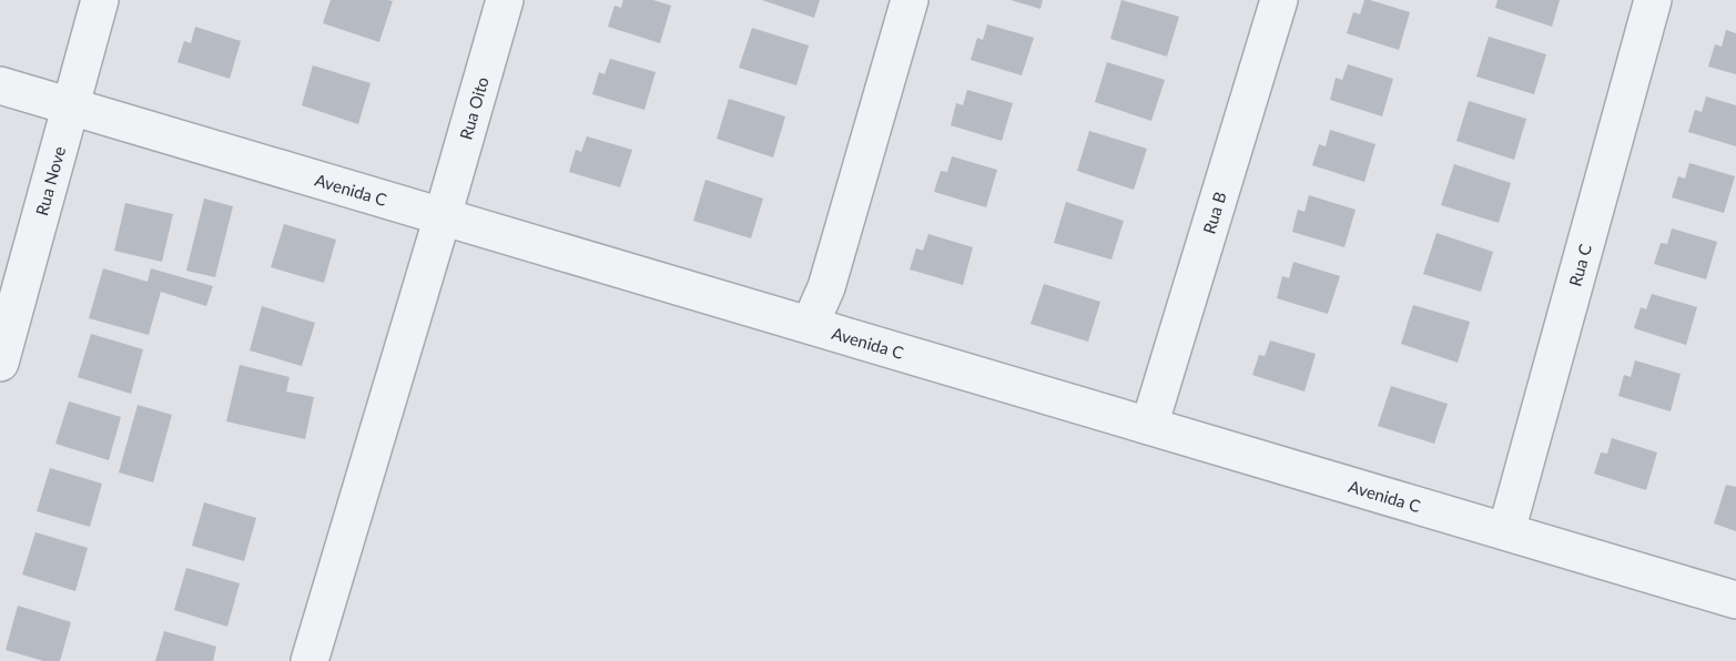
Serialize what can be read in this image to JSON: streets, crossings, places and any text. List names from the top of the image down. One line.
{"streets":{"street":["Rua Oito","Rua Nove","Avenida C","Rua B","Rua C"]},"crossings":[["Rua Oito","Avenida C"],["Rua Nove","Avenida C"],["Avenida C","Rua B"],["Avenida C","Rua C"]]}
